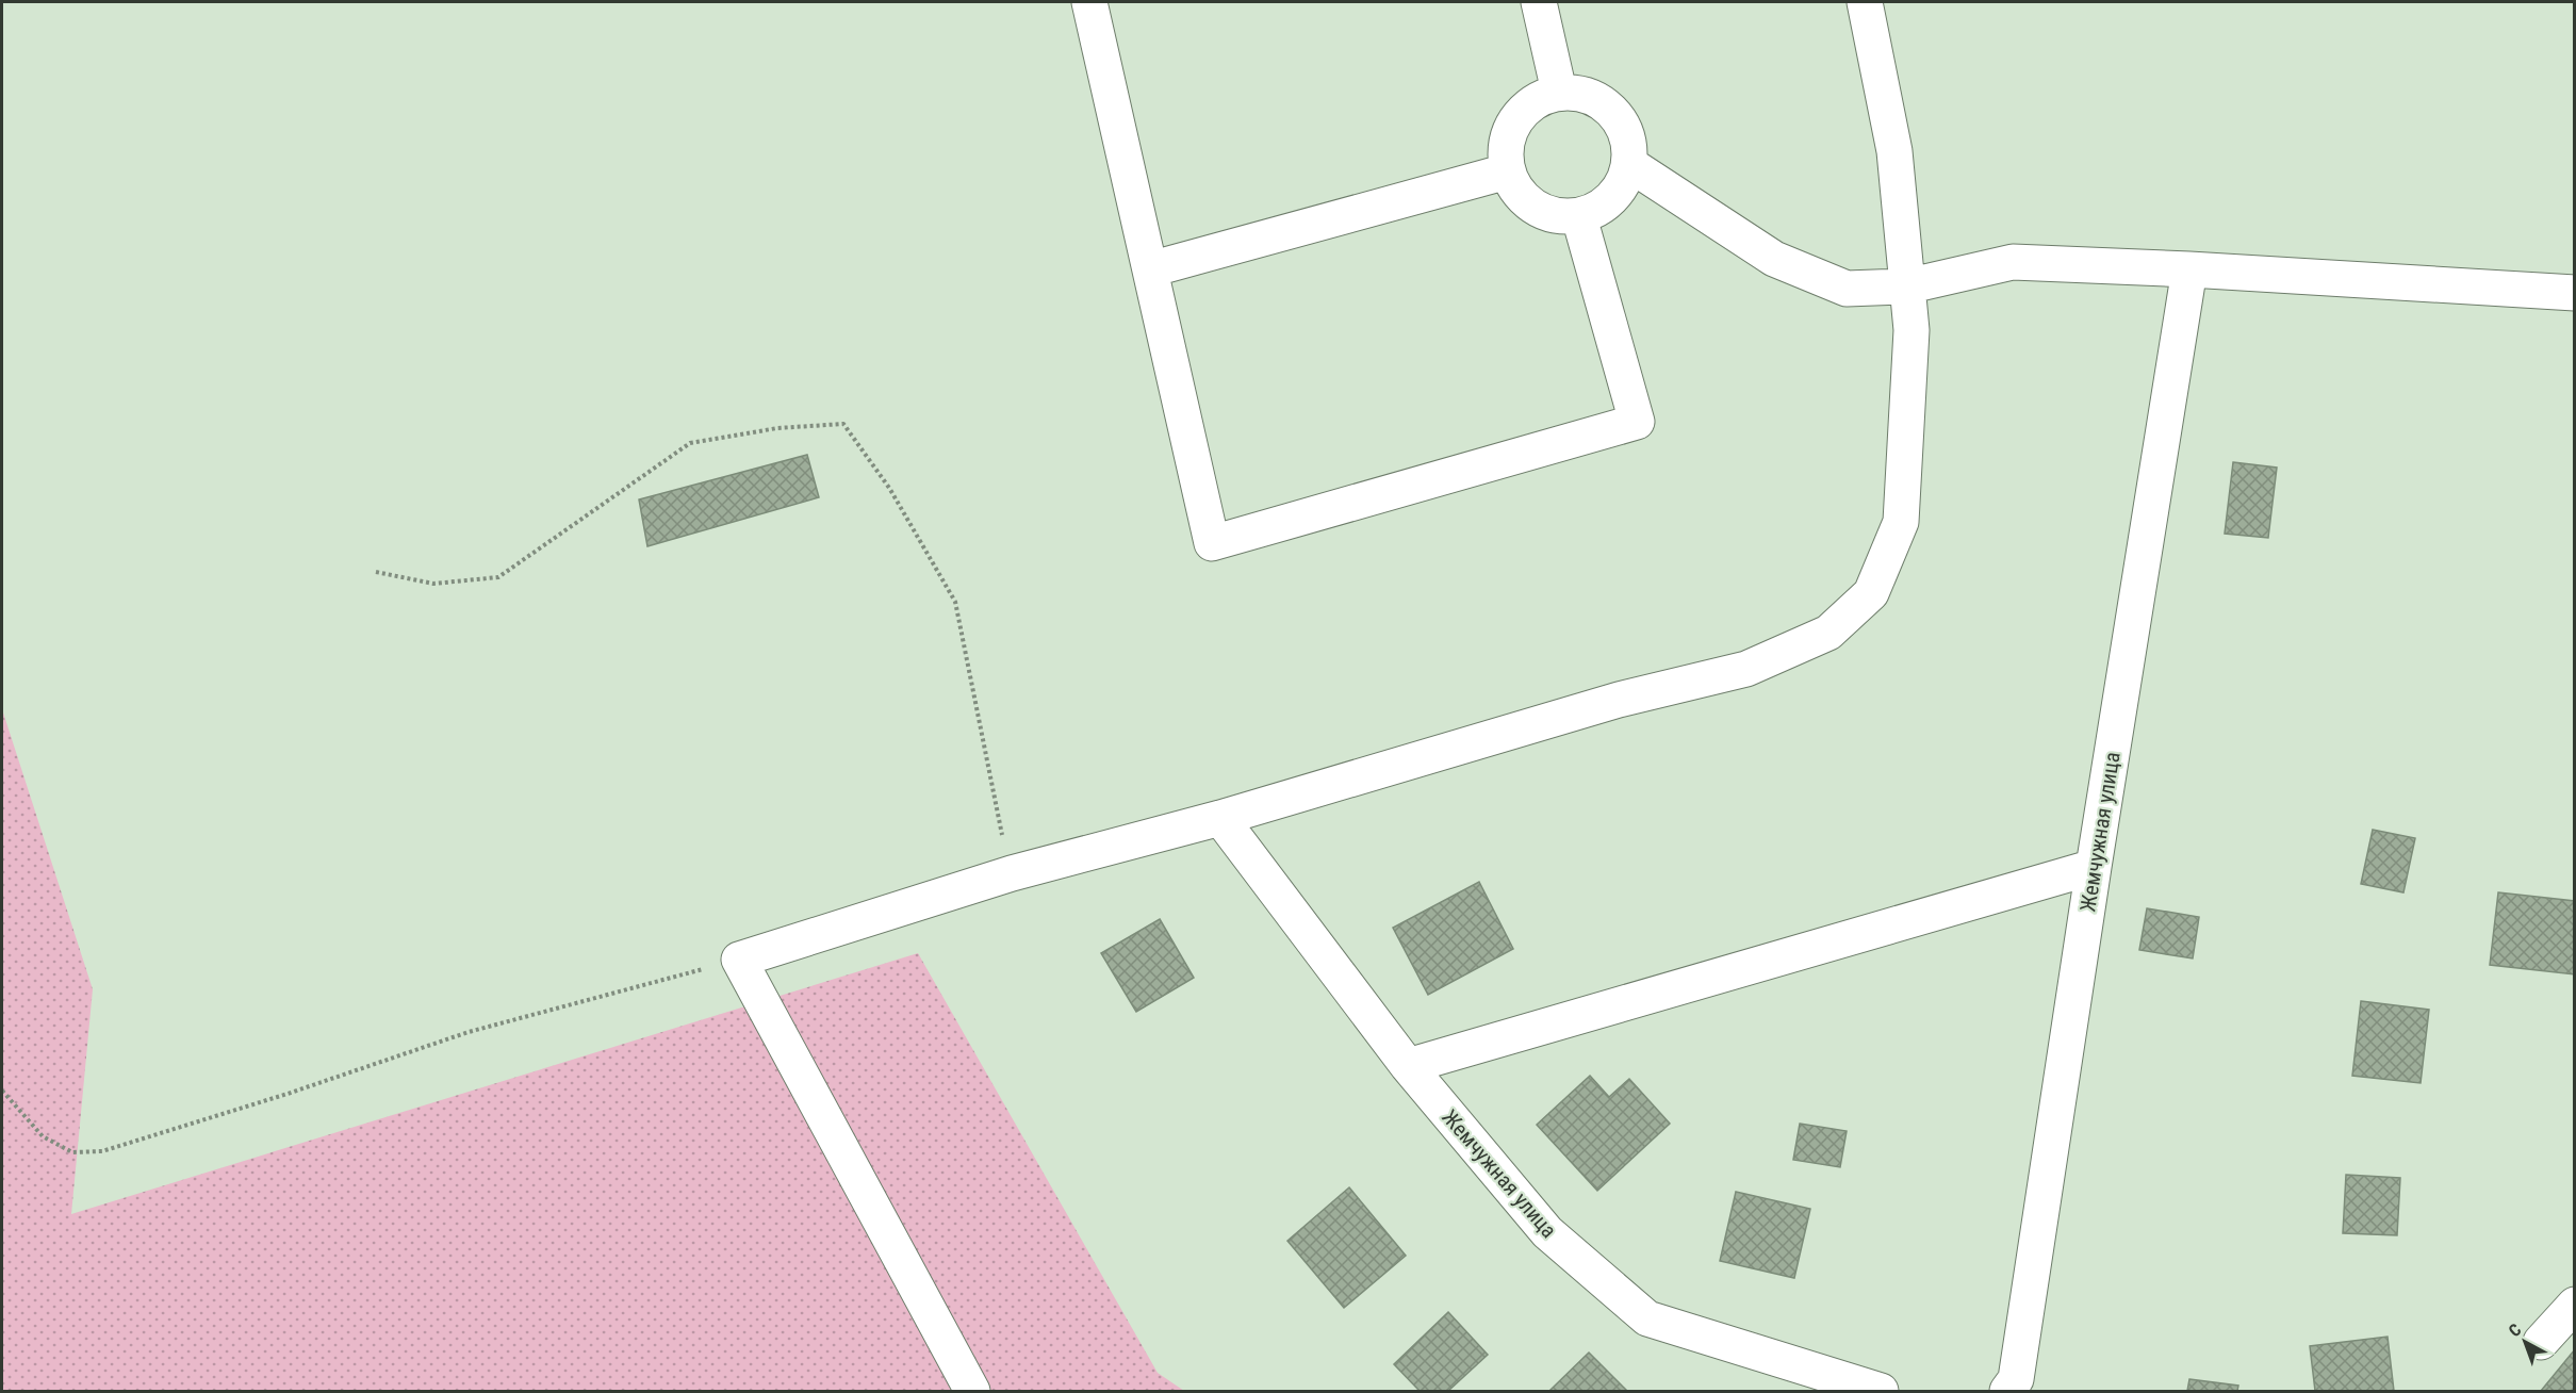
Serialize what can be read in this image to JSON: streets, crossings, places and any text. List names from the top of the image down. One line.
{"streets":{"street":["Жемчужная улица"]},"north":"top left"}
